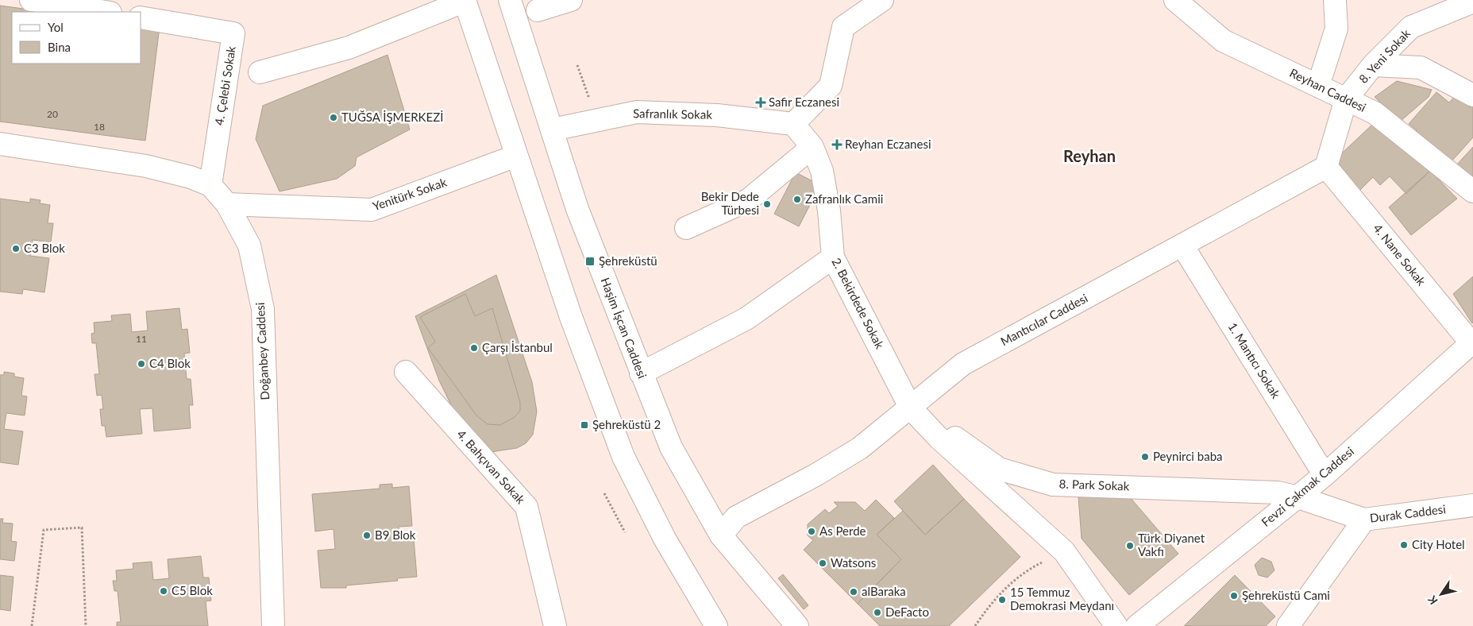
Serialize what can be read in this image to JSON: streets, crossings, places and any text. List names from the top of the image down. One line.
{"streets":{"street":["8. Yeni Sokak","4. Çelebi Sokak","Reyhan Caddesi","Safranlık Sokak","Yenitürk Sokak","4. Nane Sokak","2. Bekirdede Sokak","Mantıcılar Caddesi","Haşim İşcan Caddesi","Doğanbey Caddesi","1. Mantıcı Sokak","4. Bahçıvan Sokak","8. Park Sokak","Fevzi Çakmak Caddesi","Durak Caddesi"]},"crossings":[["8. Yeni Sokak","Reyhan Caddesi"],["4. Çelebi Sokak","Doğanbey Caddesi"],["Safranlık Sokak","2. Bekirdede Sokak"],["Safranlık Sokak","Haşim İşcan Caddesi"],["Yenitürk Sokak","Doğanbey Caddesi"],["4. Nane Sokak","Mantıcılar Caddesi"],["4. Nane Sokak","Fevzi Çakmak Caddesi"],["2. Bekirdede Sokak","Mantıcılar Caddesi"],["2. Bekirdede Sokak","8. Park Sokak"],["Mantıcılar Caddesi","Haşim İşcan Caddesi"],["Mantıcılar Caddesi","1. Mantıcı Sokak"],["Mantıcılar Caddesi","8. Park Sokak"],["1. Mantıcı Sokak","Fevzi Çakmak Caddesi"],["8. Park Sokak","Fevzi Çakmak Caddesi"],["8. Park Sokak","Durak Caddesi"],["Fevzi Çakmak Caddesi","Durak Caddesi"]],"districts":["Reyhan"],"places":{"health":["Safir Eczanesi","Reyhan Eczanesi"],"other":["TUĞSA İŞMERKEZİ","Zafranlık Camii","Bekir Dede Türbesi","C3 Blok","Çarşı İstanbul","C4 Blok","Peynirci baba","As Perde","B9 Blok","City Hotel","Türk Diyanet Vakfı","Watsons","C5 Blok","alBaraka","Şehreküstü Cami","15 Temmuz Demokrasi Meydanı","DeFacto"],"transit":["Şehreküstü","Şehreküstü 2"]},"house_numbers":["20","18","11"],"legend":["Yol","Bina"],"north":"bottom left"}
